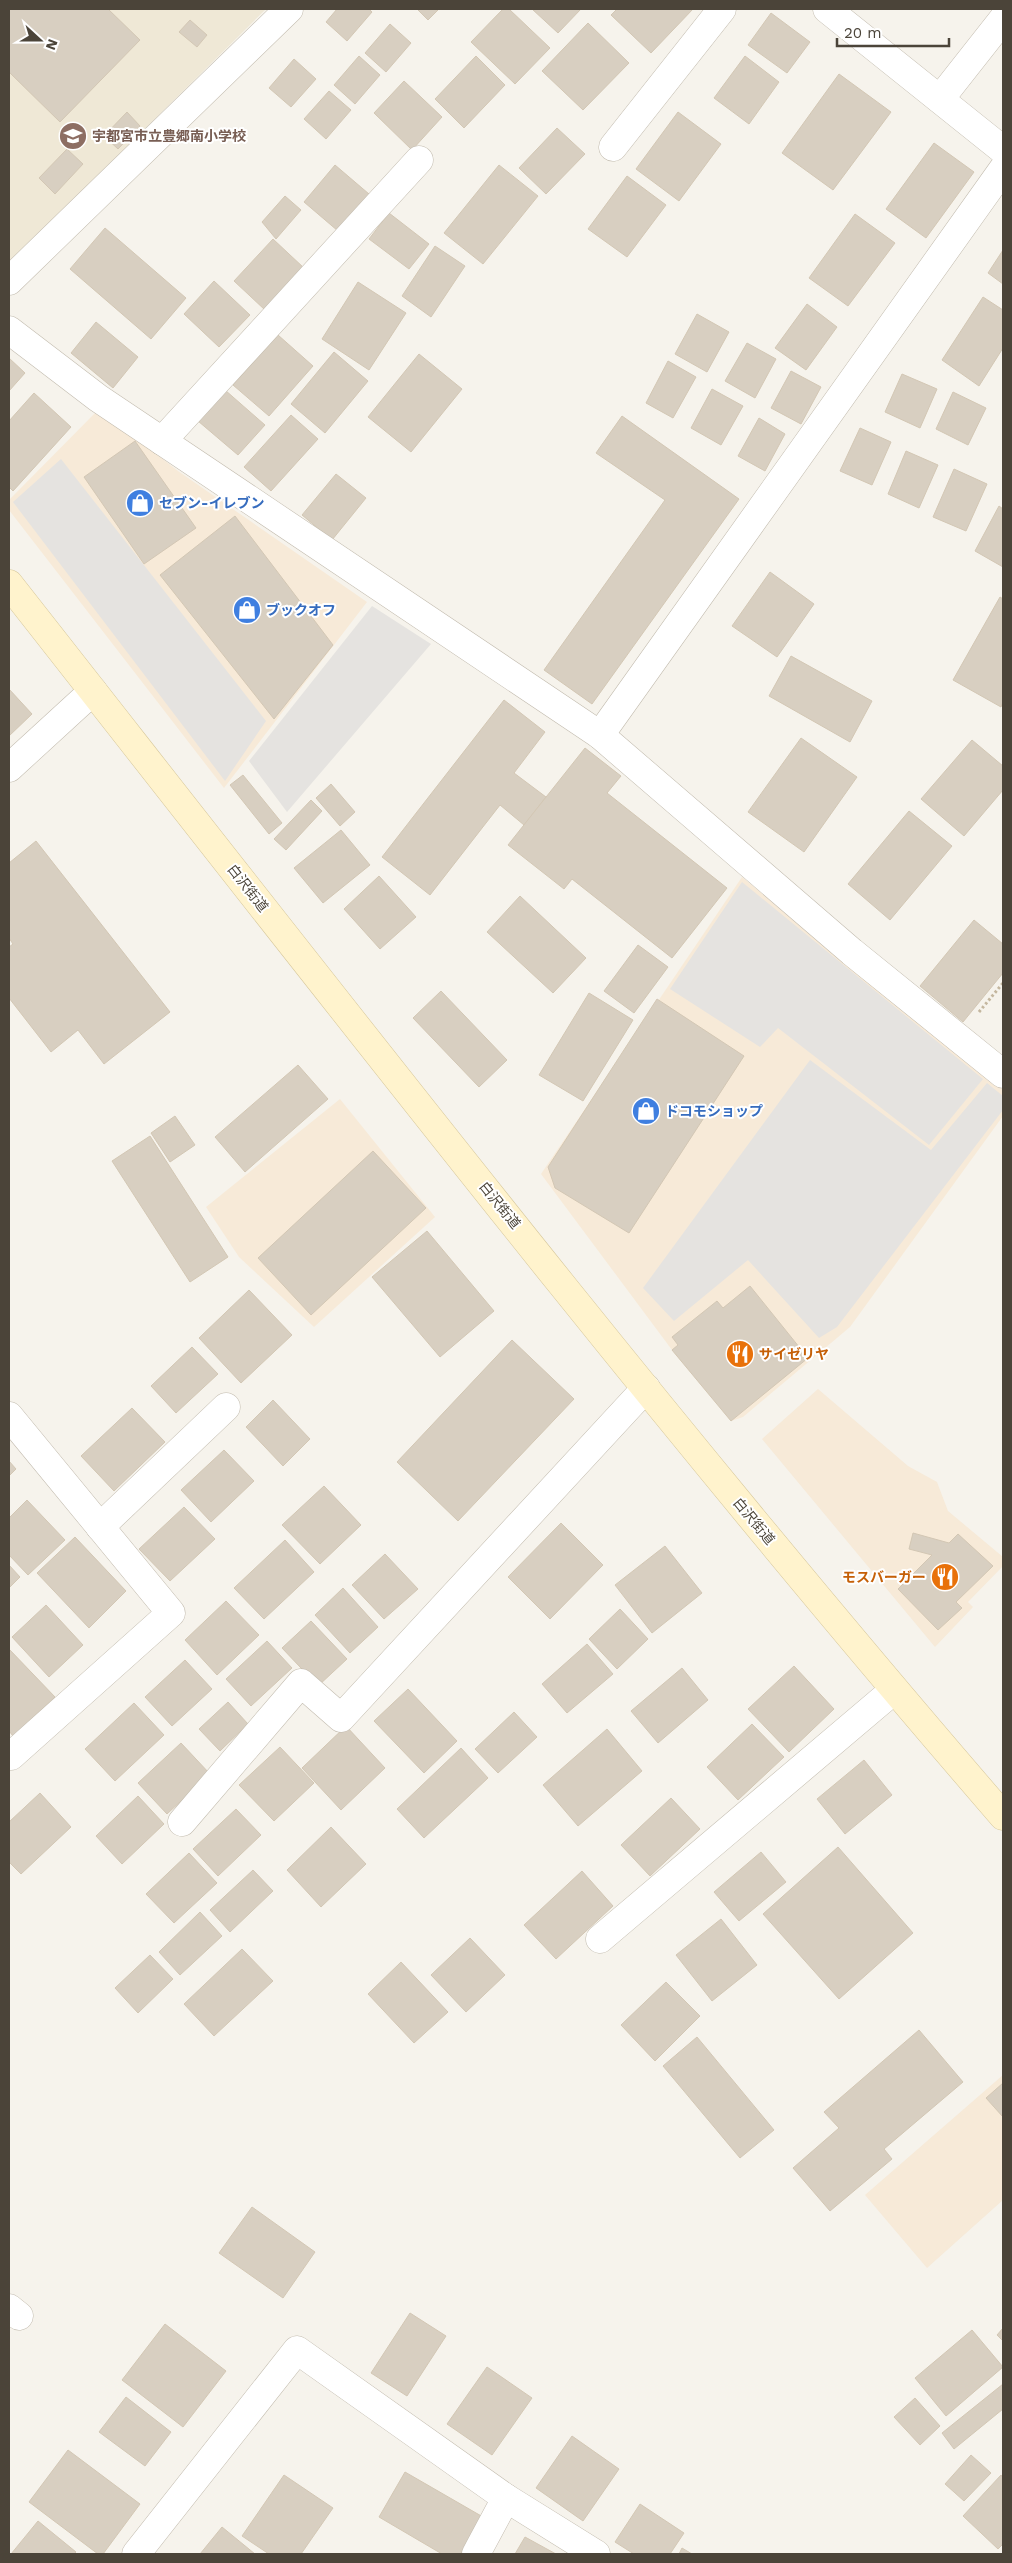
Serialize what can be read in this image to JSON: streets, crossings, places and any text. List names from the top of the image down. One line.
{"streets":{"main road":["白沢街道"]},"places":{"school or university":["宇都宮市立豊郷南小学校"],"shop":["セブン-イレブン","ブックオフ","ドコモショップ"],"restaurant":["サイゼリヤ","モスバーガー"]},"scale_bar":"20 m","north":"right"}
